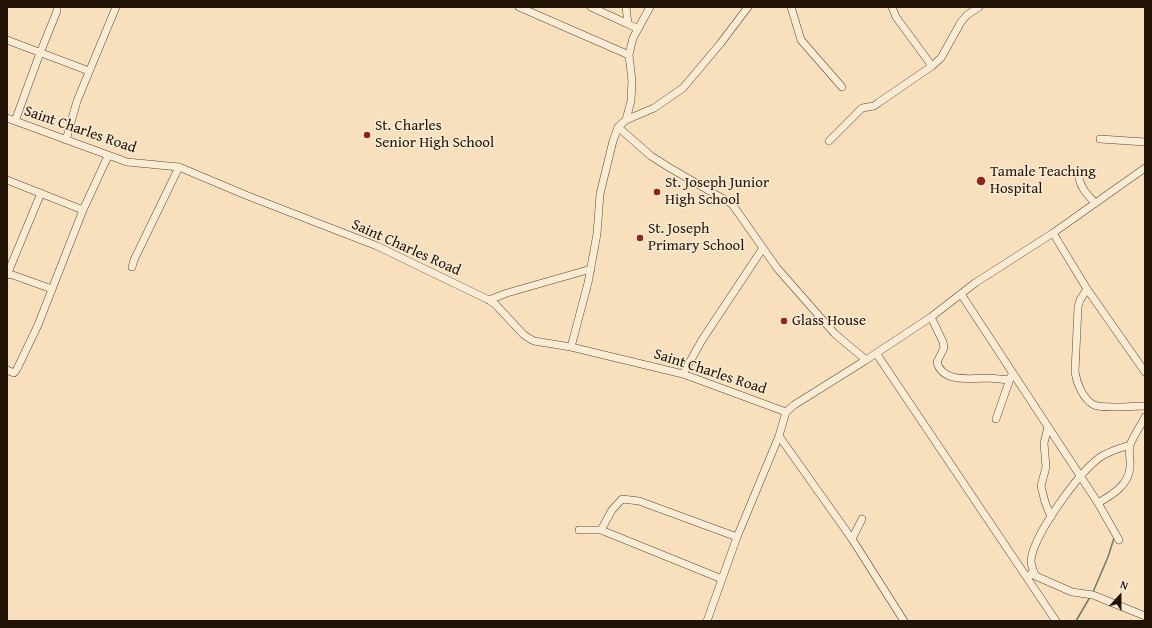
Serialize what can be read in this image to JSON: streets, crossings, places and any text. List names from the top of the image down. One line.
{"streets":{"street":["Saint Charles Road"]},"places":["St. Charles Senior High School","Tamale Teaching Hospital","St. Joseph Junior High School","St. Joseph Primary School","Glass House"],"north":"top"}
